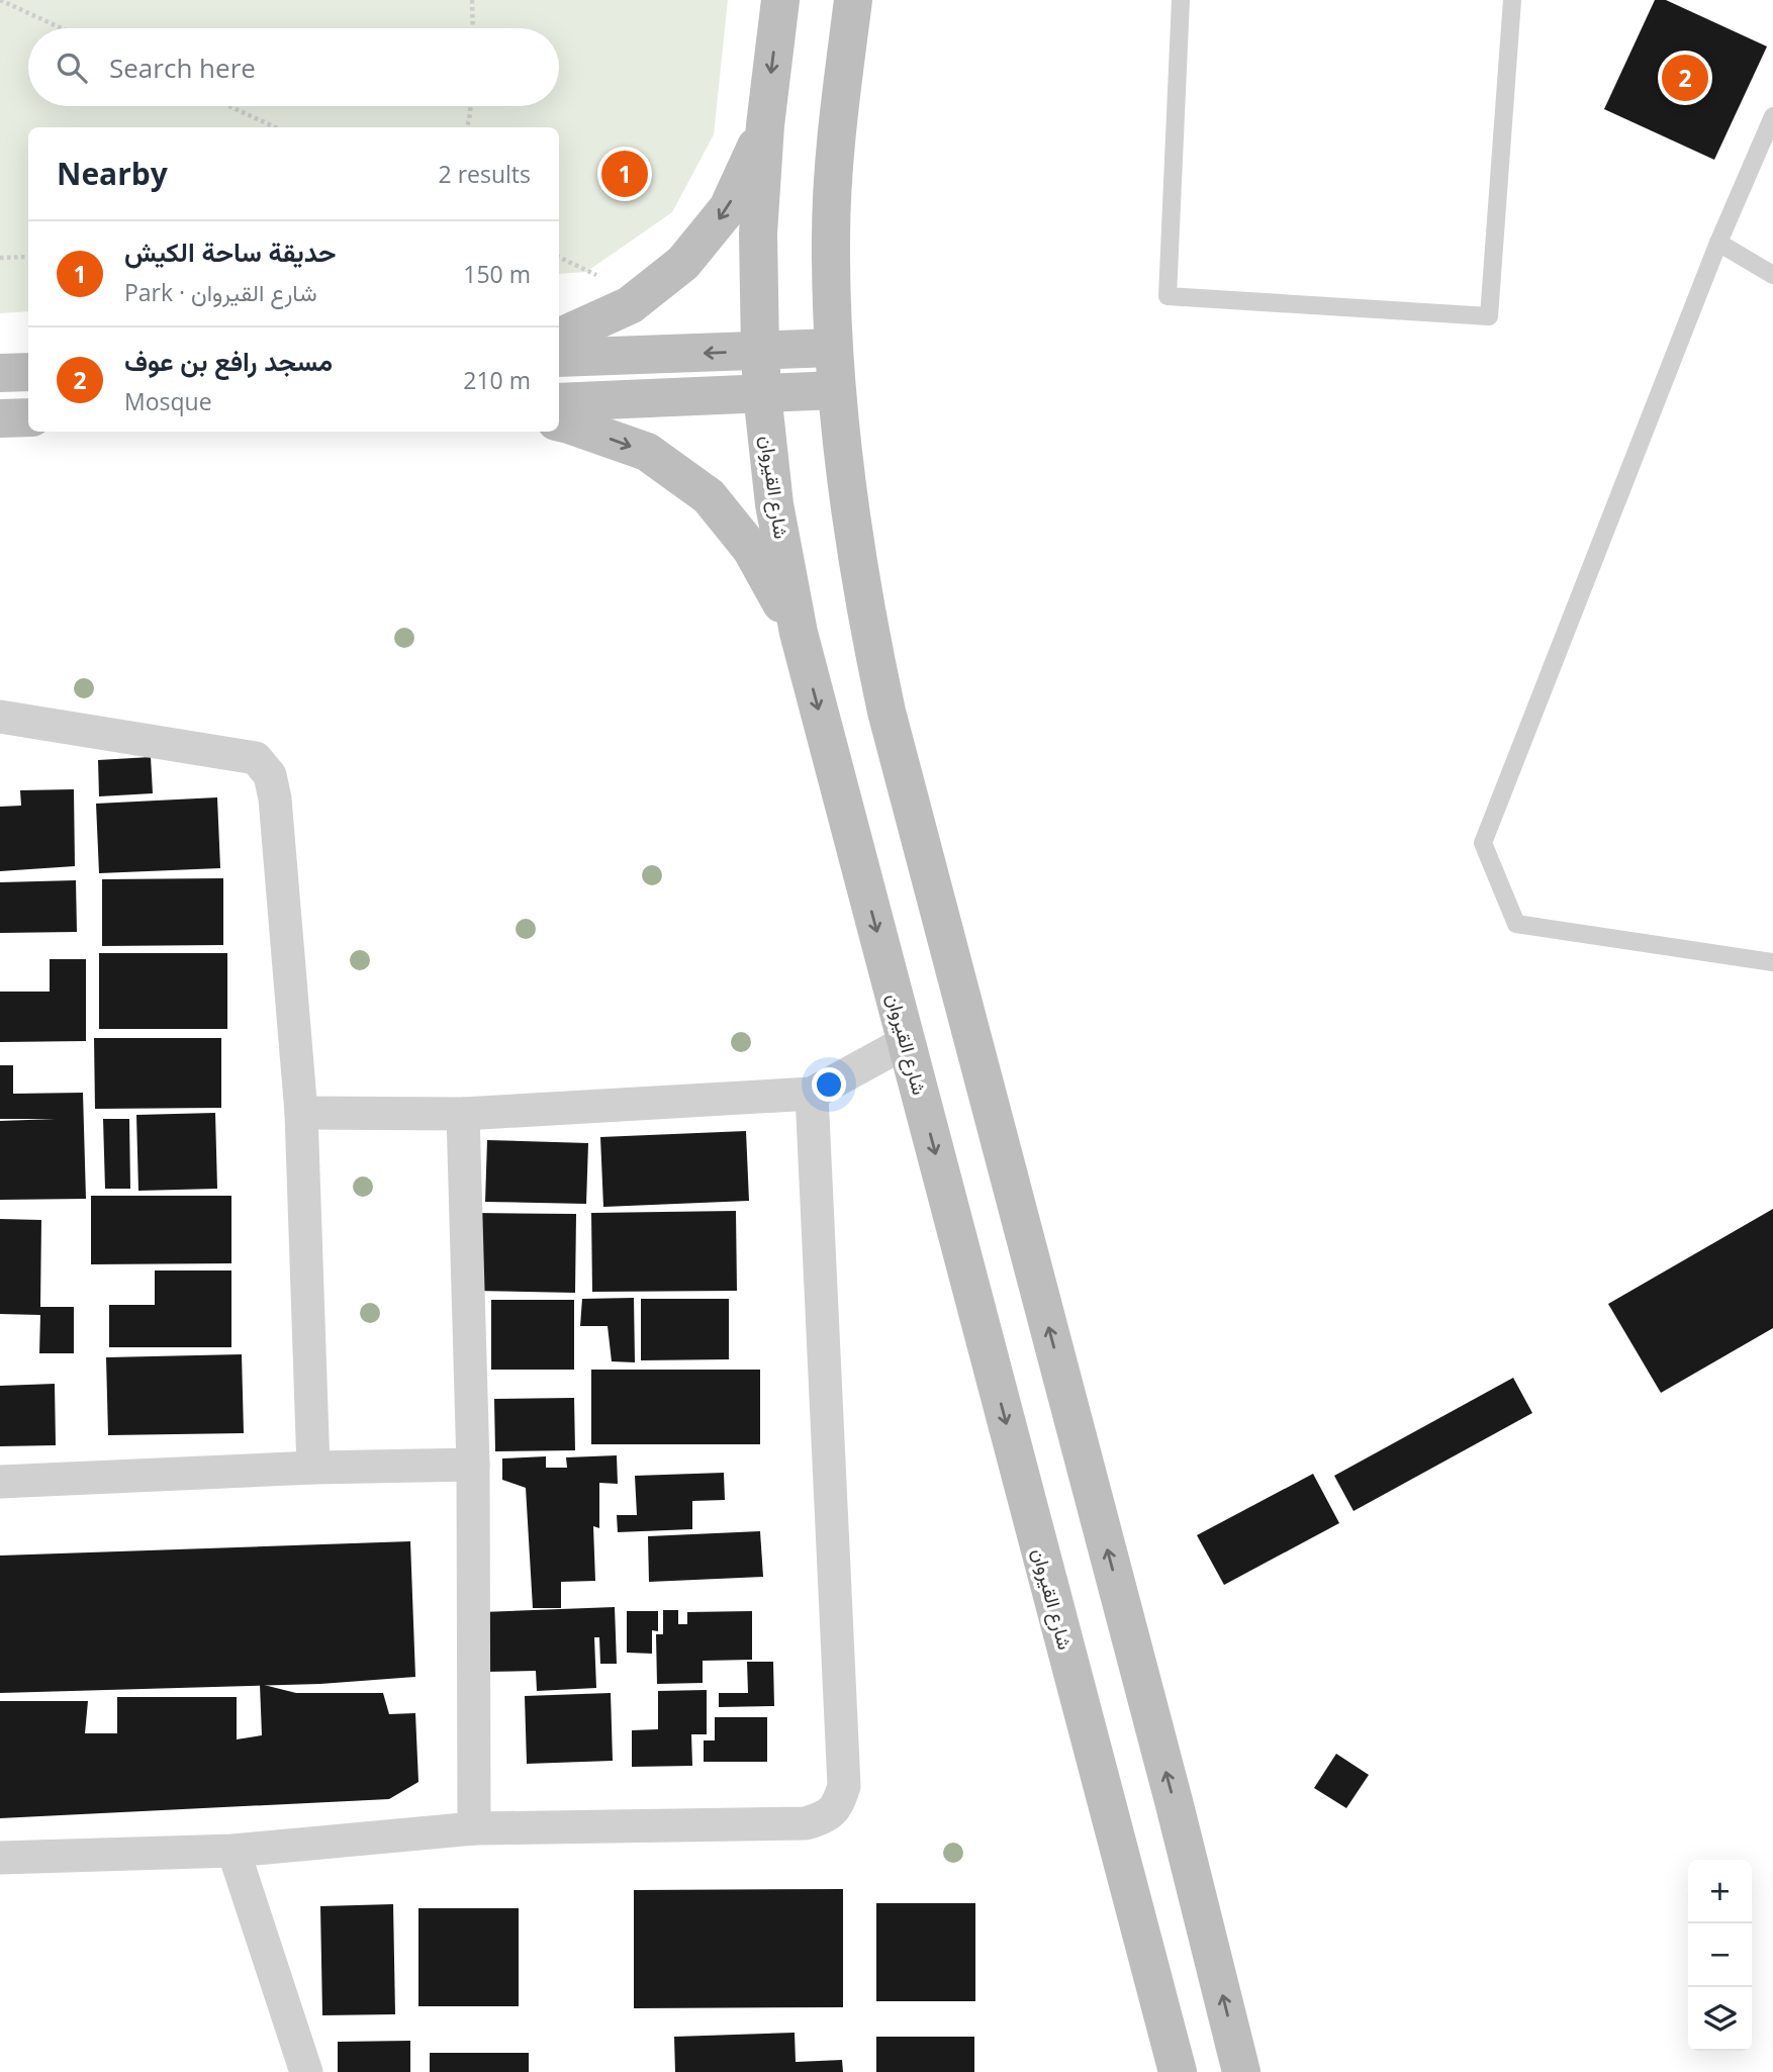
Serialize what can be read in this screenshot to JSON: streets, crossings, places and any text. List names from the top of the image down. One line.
{"streets":{"main road":["شارع القيروان"]},"page":{"search":"Search here","pins":["2","1"],"heading":["Nearby","2 results"],"list":[{"mark":"1","name":"حديقة ساحة الكيش","note":"Park · شارع القيروان","value":"150 m"},{"mark":"2","name":"مسجد رافع بن عوف","note":"Mosque","value":"210 m"}],"map_buttons":["+","−"]}}
